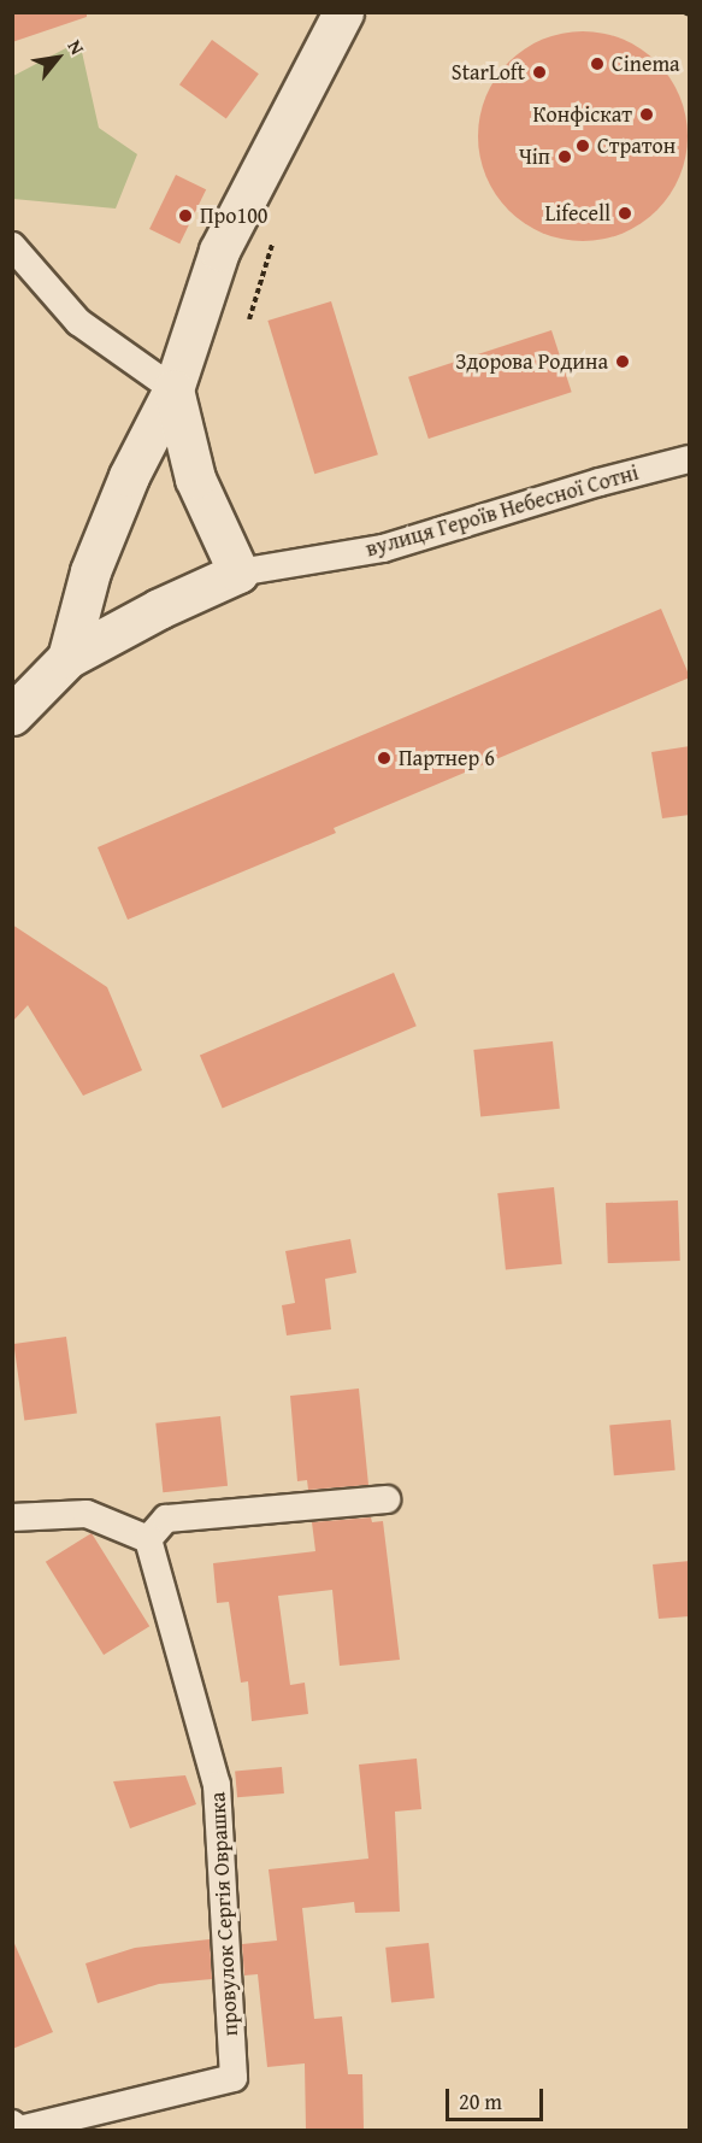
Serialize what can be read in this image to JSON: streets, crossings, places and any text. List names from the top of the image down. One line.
{"streets":{"main road":["вулиця Героїв Небесної Сотні"],"street":["провулок Сергія Оврашка"]},"places":["Cinema","StarLoft","Конфіскат","Стратон","Чіп","Lifecell","Про100","Здорова Родина","Партнер 6"],"scale_bar":"20 m","north":"top right"}
